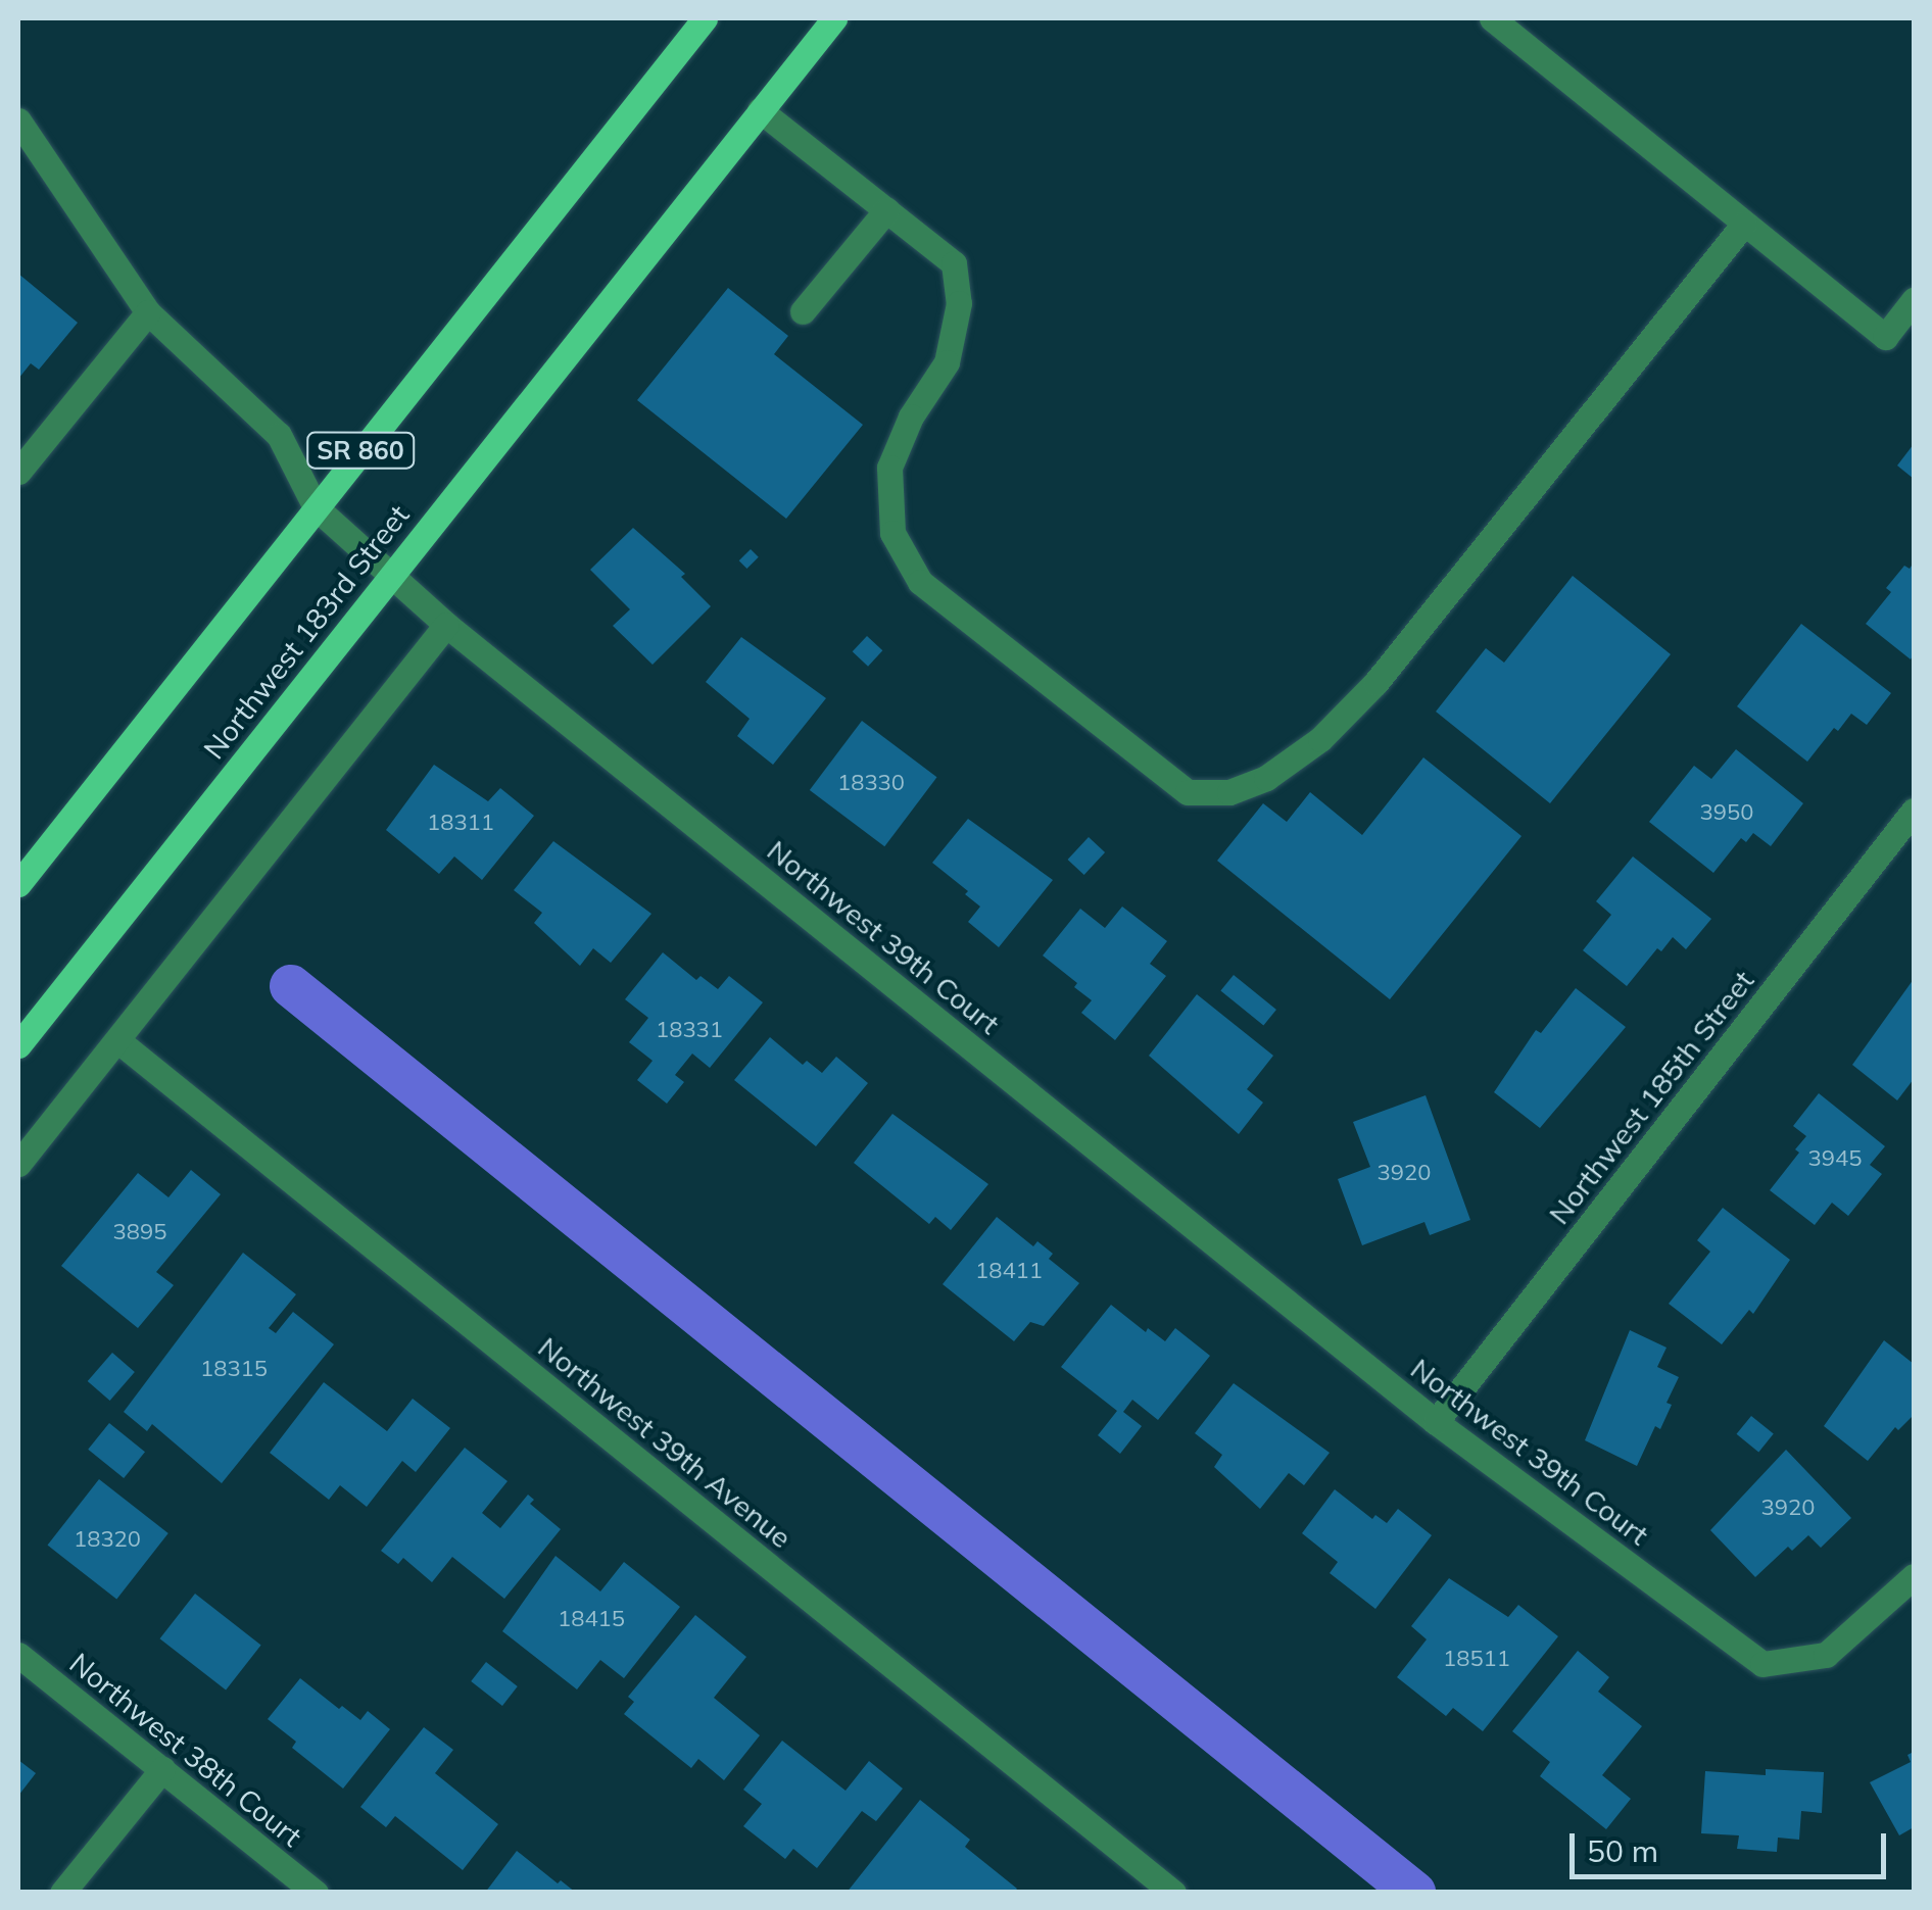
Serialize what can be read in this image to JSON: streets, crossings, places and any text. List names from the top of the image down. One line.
{"streets":{"main road":["SR 860","Northwest 183rd Street"],"street":["Northwest 39th Court","Northwest 185th Street","Northwest 39th Avenue","Northwest 38th Court"]},"crossings":[["SR 860","Northwest 39th Court"],["Northwest 183rd Street","Northwest 39th Court"],["Northwest 39th Court","Northwest 185th Street"]],"house_numbers":["18330","3950","18311","18331","3945","3920","3895","18411","18315","3920","18320","18415","18511"],"scale_bar":"50 m"}
